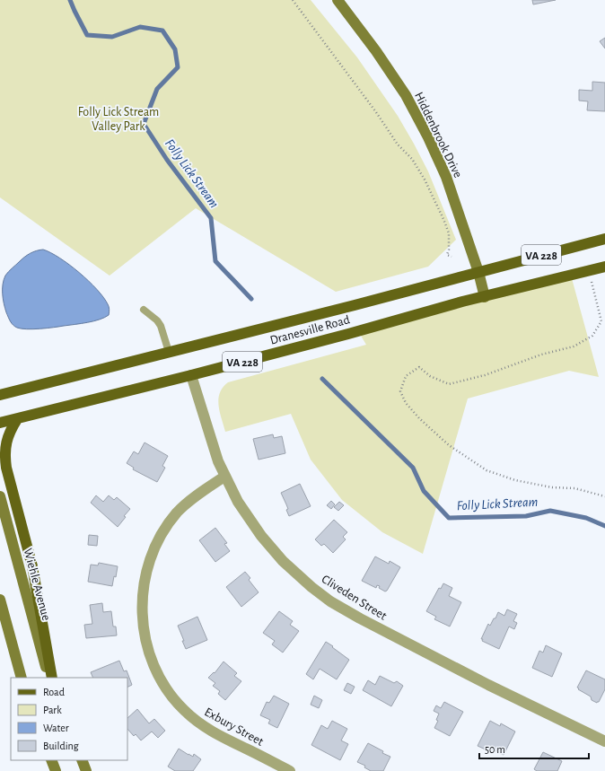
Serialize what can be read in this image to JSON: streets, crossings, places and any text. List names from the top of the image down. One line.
{"streets":{"main road":["VA 228","Dranesville Road"],"street":["Hiddenbrook Drive","Wiehle Avenue","Cliveden Street","Exbury Street"]},"crossings":[["Hiddenbrook Drive","Dranesville Road"],["Dranesville Road","Cliveden Street"],["Cliveden Street","Exbury Street"]],"water":["Folly Lick Stream"],"parks":["Folly Lick Stream Valley Park"],"legend":["Road","Park","Water","Building"],"scale_bar":"50 m"}
